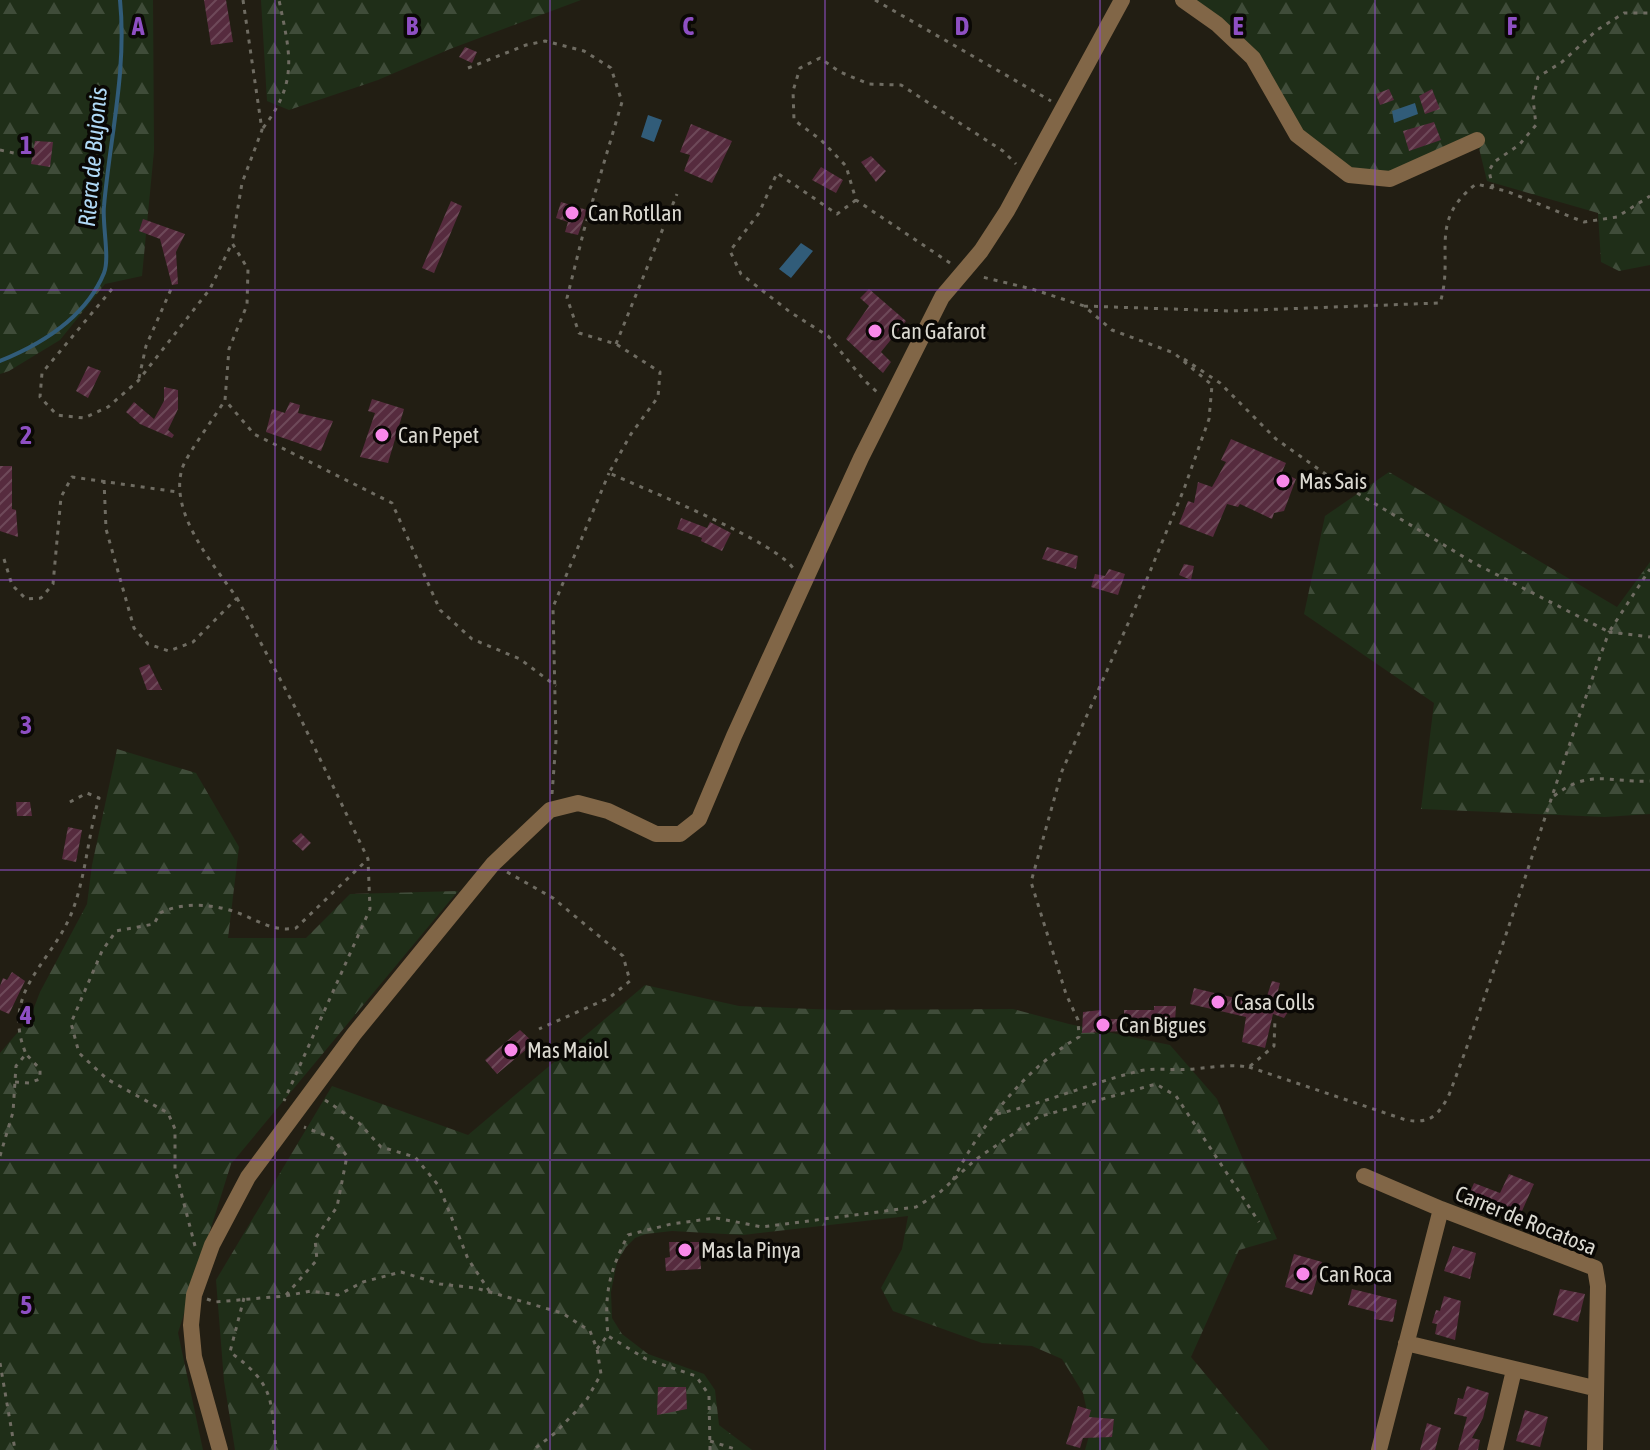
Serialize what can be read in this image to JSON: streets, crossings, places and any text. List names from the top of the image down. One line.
{"streets":{"street":["Carrer de Rocatosa"]},"water":["Riera de Bujonis"],"places":["Can Rotllan","Can Gafarot","Can Pepet","Mas Sais","Casa Colls","Can Bigues","Mas Maiol","Mas la Pinya","Can Roca"],"grid":{"columns":["A","B","C","D","E","F"],"rows":["1","2","3","4","5"]}}
